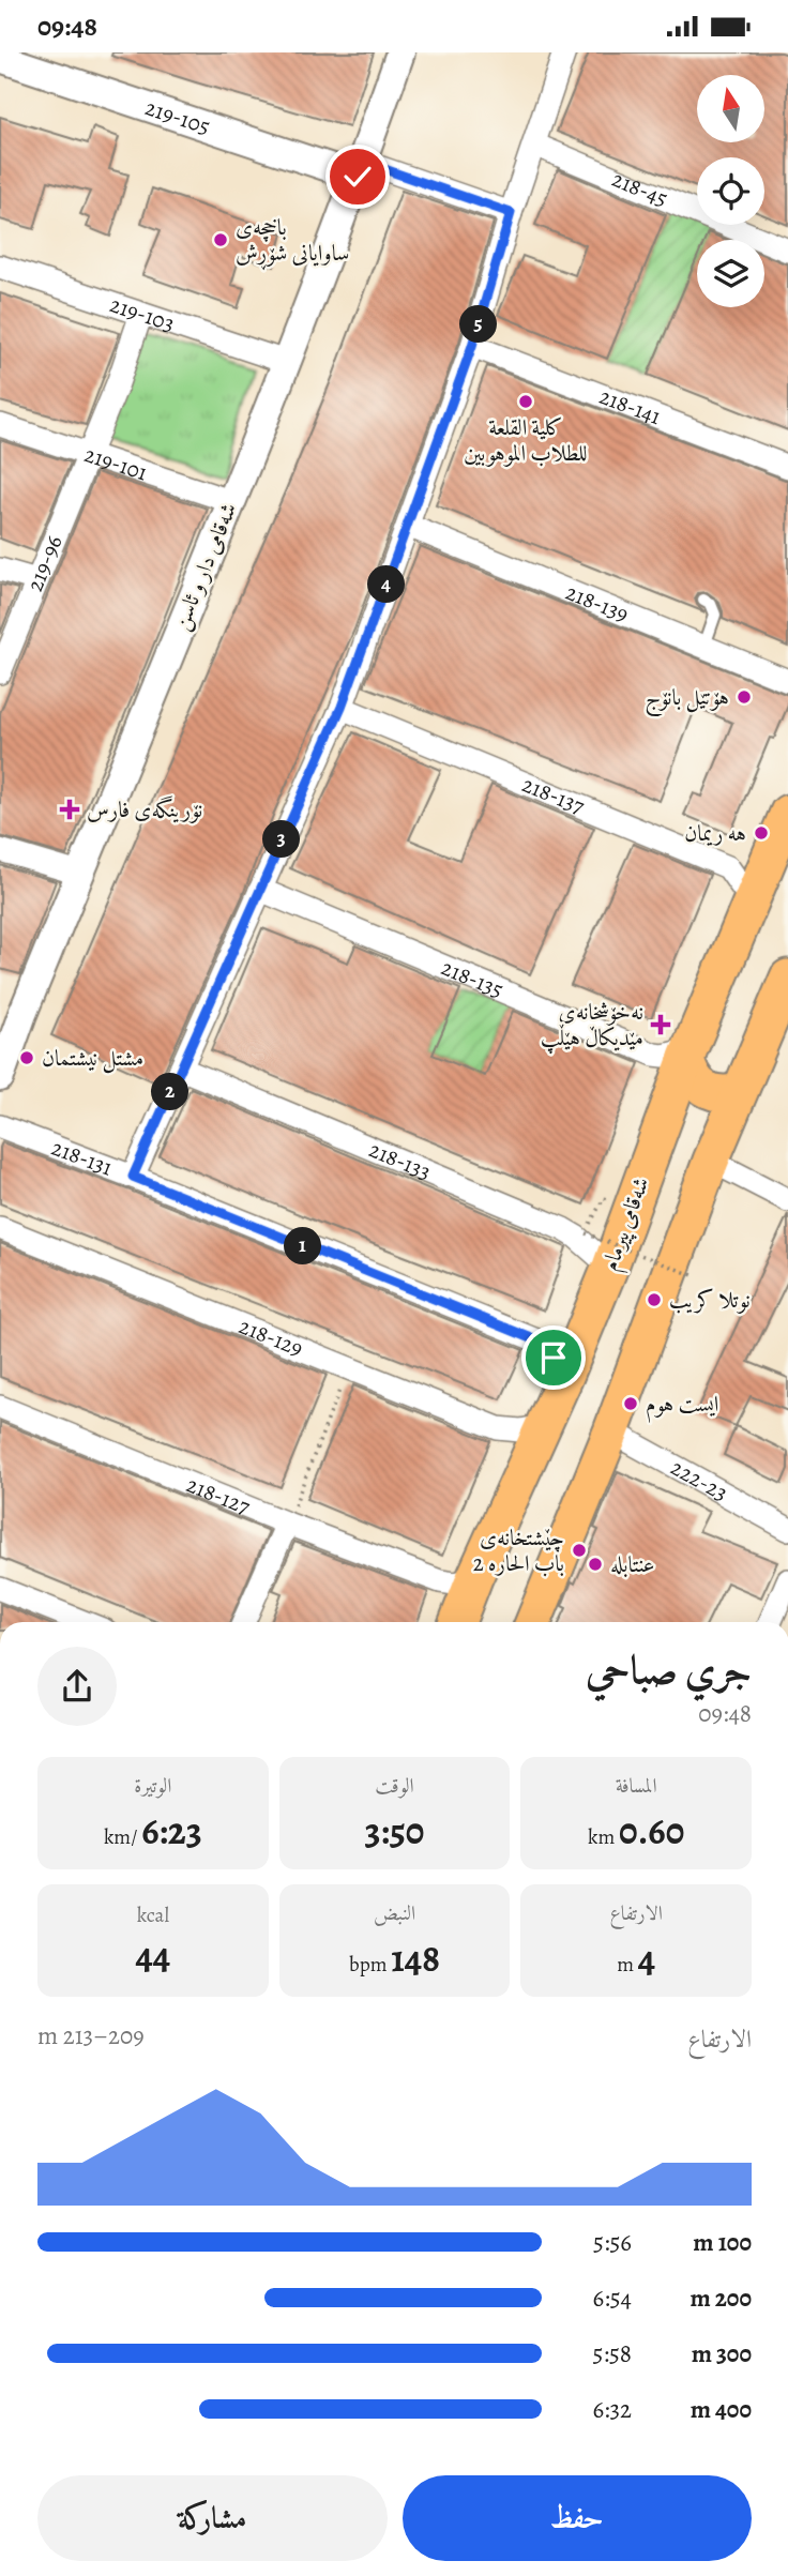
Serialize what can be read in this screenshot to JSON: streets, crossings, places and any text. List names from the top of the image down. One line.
{"streets":{"highway":["شەقامی پیرمام"],"street":["219-105","218-45","219-103","218-141","219-101","219-96","شەقامی دار و ئاسن","218-139","218-137","218-135","218-131","218-133","218-129","222-23","218-127"]},"crossings":[["219-105","شەقامی دار و ئاسن"],["219-103","219-96"],["219-103","شەقامی دار و ئاسن"],["219-101","219-96"],["219-101","شەقامی دار و ئاسن"],["218-137","شەقامی پیرمام"],["218-135","شەقامی پیرمام"],["218-131","شەقامی پیرمام"],["218-133","شەقامی پیرمام"],["شەقامی پیرمام","218-129"],["شەقامی پیرمام","218-127"]],"places":{"other":["باخچەی ساوایانی شۆڕش","کلیة القلعة للطلاب الموهوبین","هۆتێل بانۆج","هه ريمان","مشتل نيشتمان","نوتلا كريب","ايست هوم","چێشتخانەی باب الحارە 2","عنتابله"],"health":["نۆرینگەی فارس","نەخۆشخانەی مێدیکاڵ هێڵپ"]},"north":"top","page":{"status":"09:48","pins":["5","4","3","2","1"],"heading":["جري صباحي","09:48"],"stats":[["المسافة","0.60 km"],["الوقت","3:50"],["الوتيرة","6:23 /km"],["الارتفاع","4 m"],["النبض","148 bpm"],["kcal","44"]],"chart":["الارتفاع","209–213 m"],"list":[{"name":"100 m","note":"5:56"},{"name":"200 m","note":"6:54"},{"name":"300 m","note":"5:58"},{"name":"400 m","note":"6:32"}],"buttons":["حفظ","مشاركة"]}}
